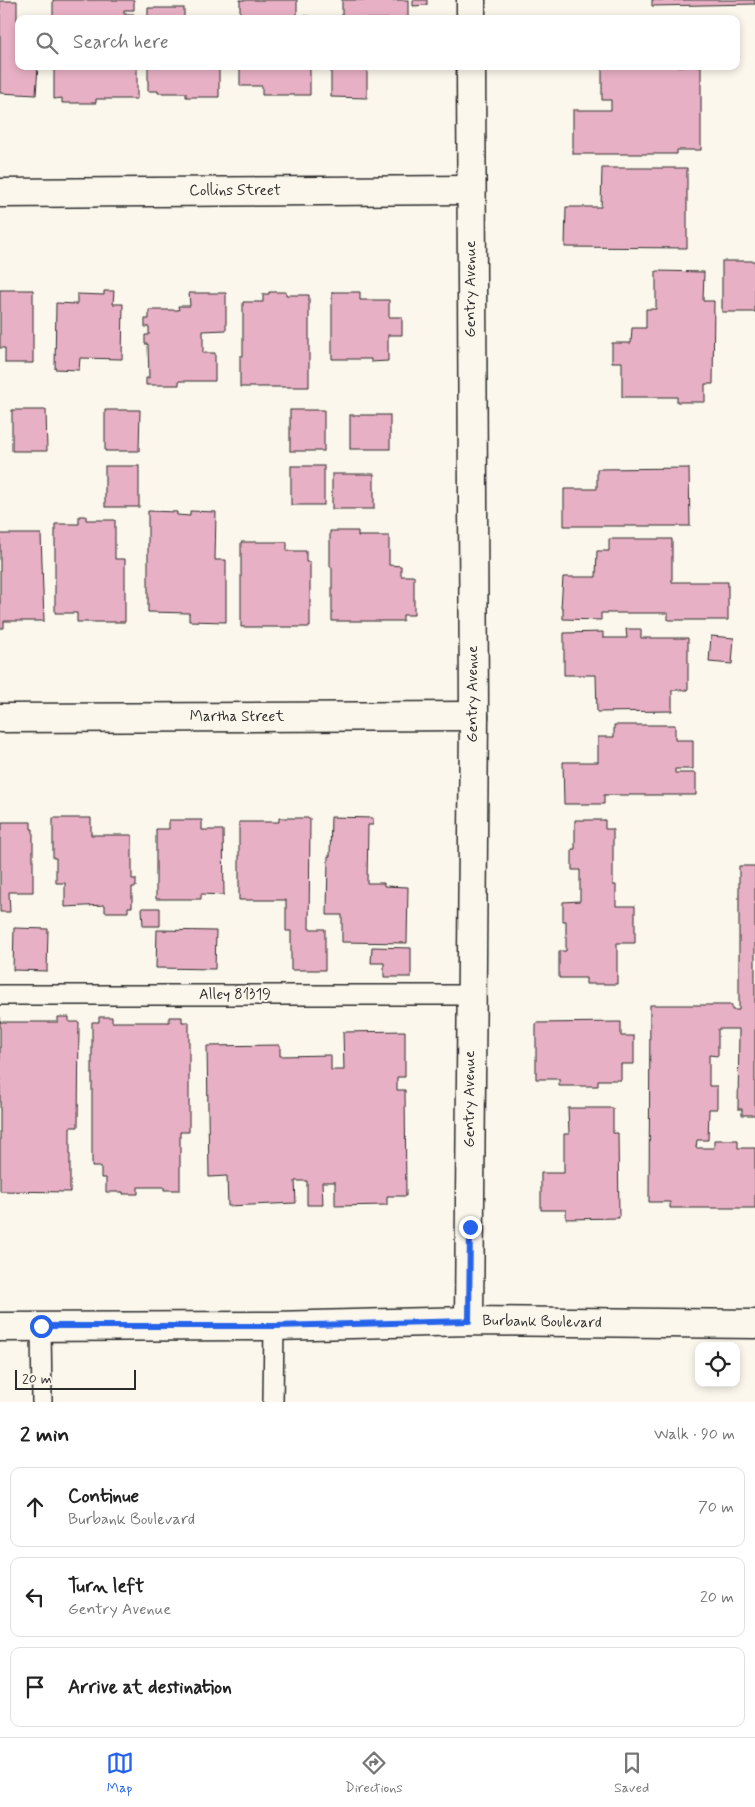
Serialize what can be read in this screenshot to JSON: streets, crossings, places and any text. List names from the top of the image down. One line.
{"streets":{"street":["Collins Street","Gentry Avenue","Martha Street","Burbank Boulevard"],"lane":["Alley 81319"]},"crossings":[["Collins Street","Gentry Avenue"],["Gentry Avenue","Martha Street"],["Gentry Avenue","Alley 81319"],["Gentry Avenue","Burbank Boulevard"]],"scale_bar":"20 m","page":{"search":"Search here","scale":"20 m","heading":["2 min","Walk · 90 m"],"list":[["Continue","Burbank Boulevard","70 m"],["Turn left","Gentry Avenue","20 m"],"Arrive at destination"],"nav":["Map","Directions","Saved"]}}
